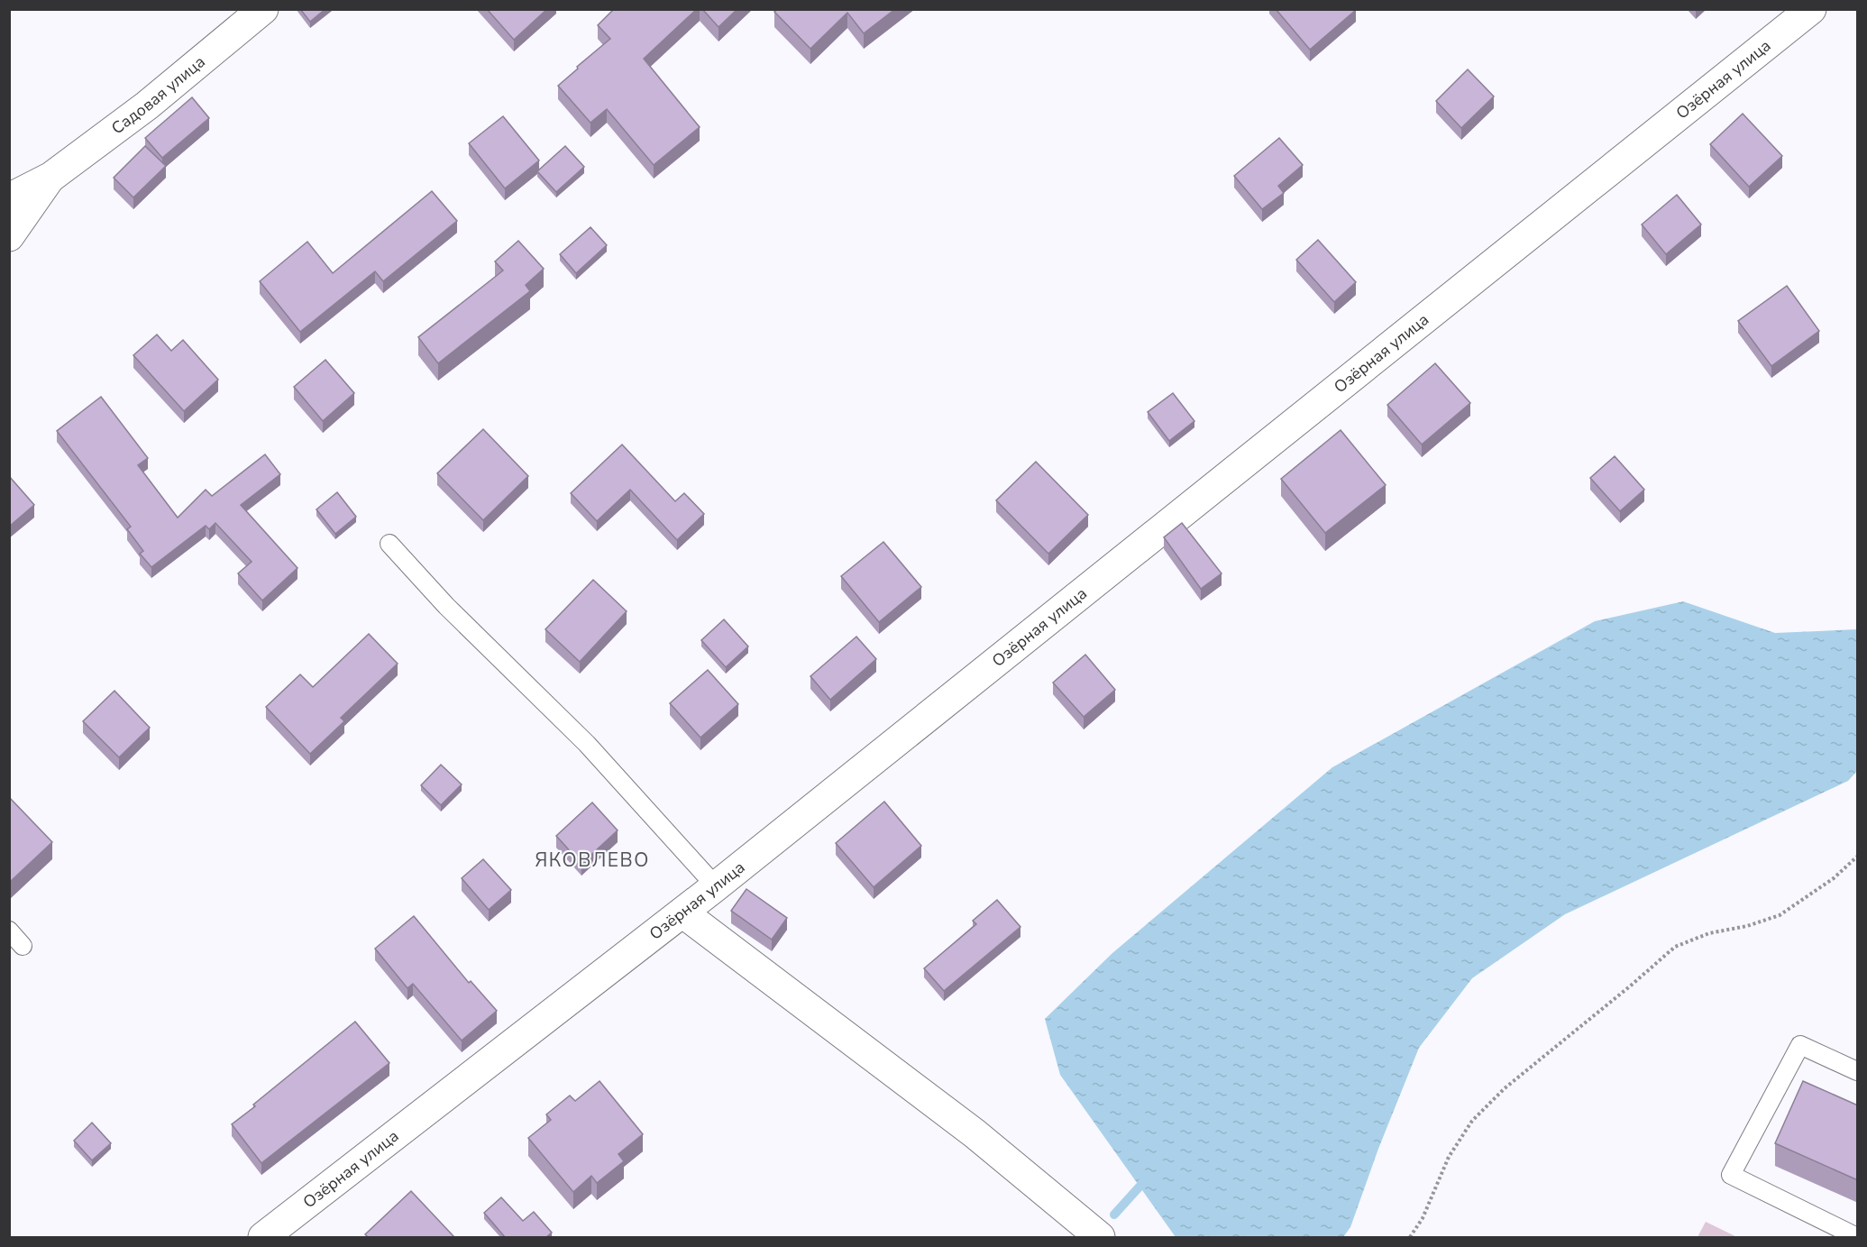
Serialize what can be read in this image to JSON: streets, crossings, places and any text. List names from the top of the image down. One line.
{"streets":{"street":["Озёрная улица","Садовая улица"]},"districts":["ЯКОВЛЕВО"]}
